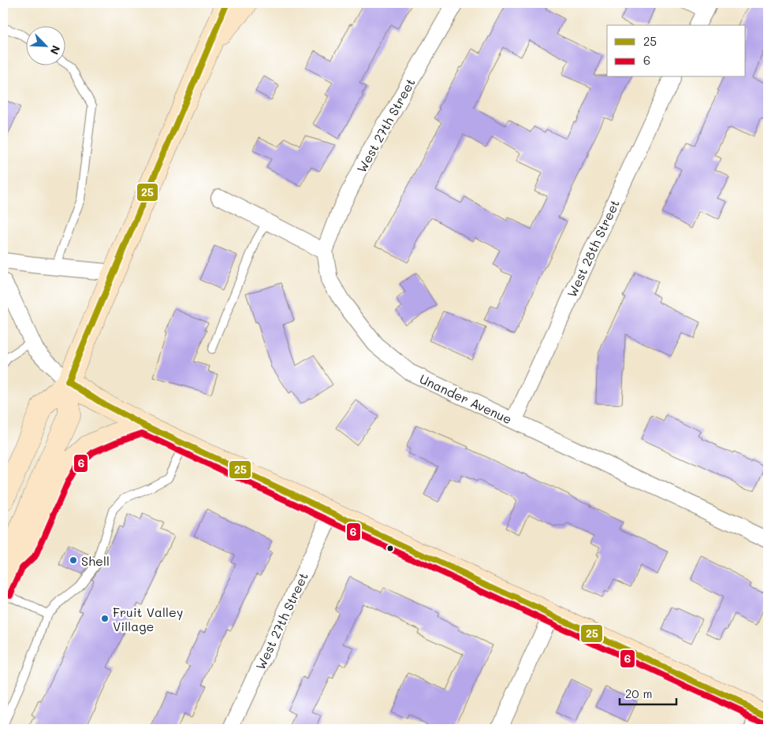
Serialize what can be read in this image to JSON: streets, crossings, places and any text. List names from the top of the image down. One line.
{"streets":{"street":["West 27th Street","West 28th Street","Unander Avenue"]},"crossings":[["West 27th Street","Unander Avenue"],["West 28th Street","Unander Avenue"]],"places":["Shell","Fruit Valley Village"],"lines":["transit line 25","transit line 6"],"legend":["25","6"],"scale_bar":"20 m","north":"bottom right"}
